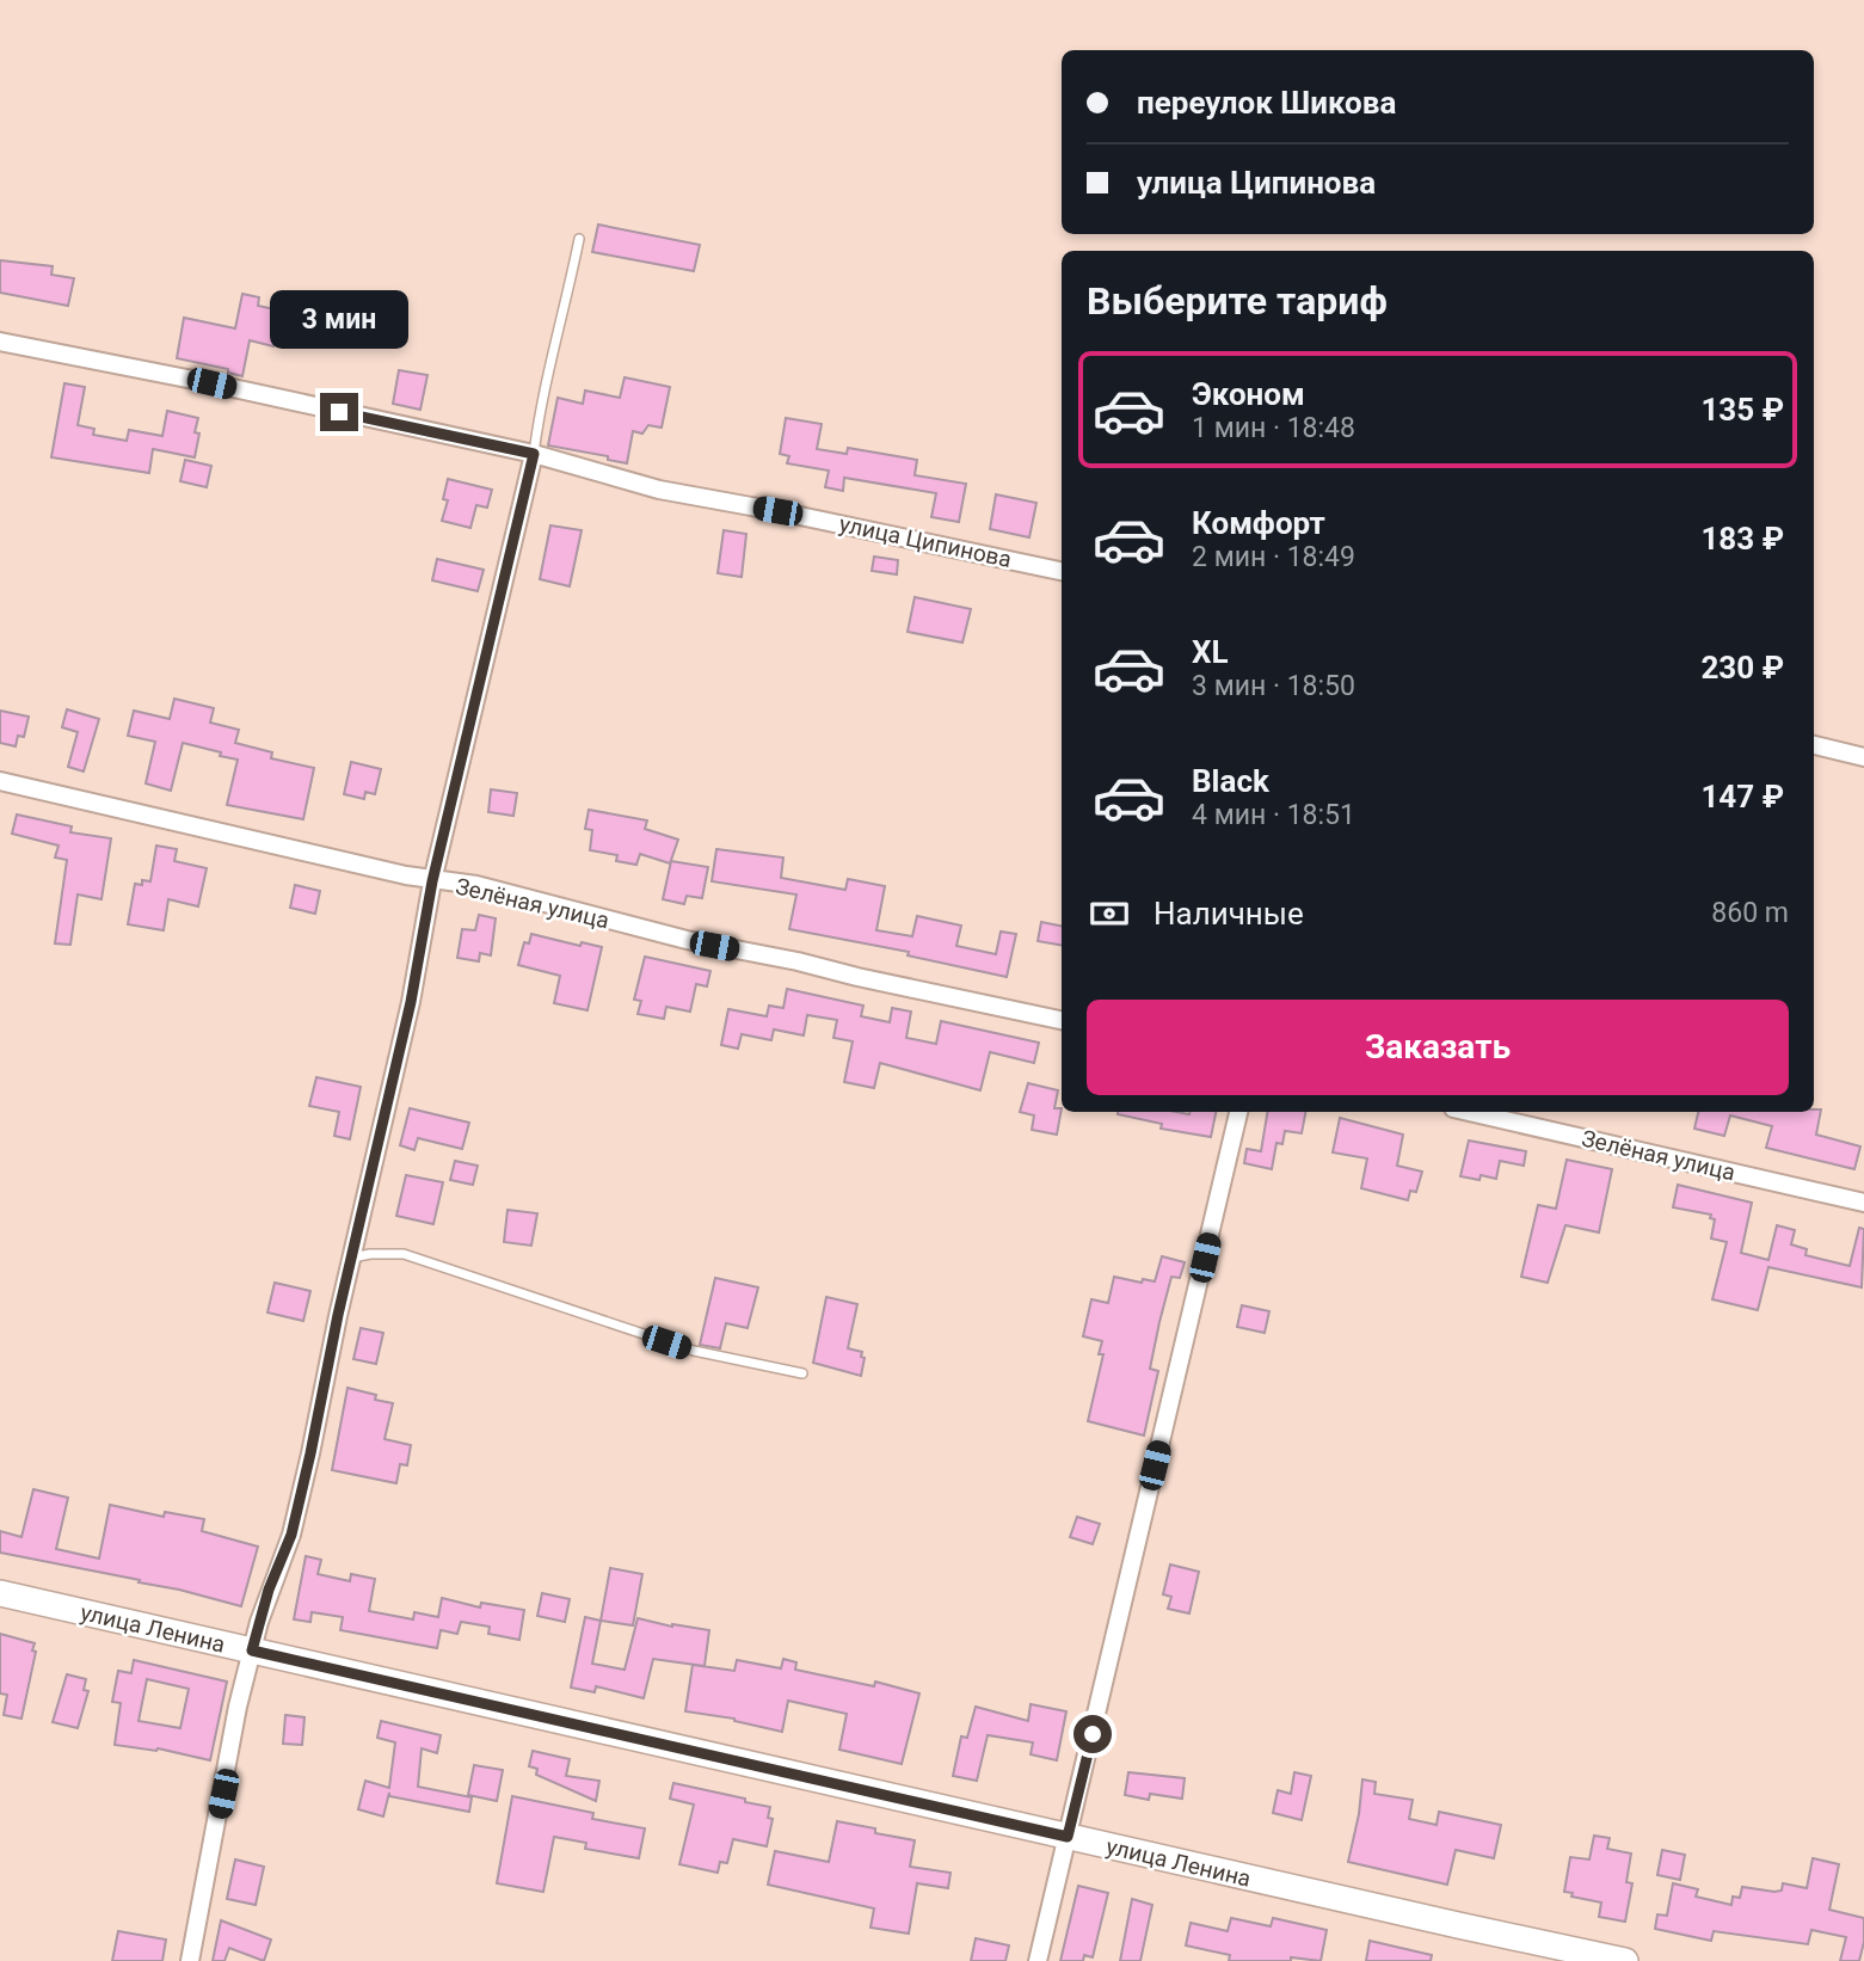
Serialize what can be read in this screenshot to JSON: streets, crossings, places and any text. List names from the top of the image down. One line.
{"streets":{"street":["улица Ципинова","Зелёная улица","улица Ленина"]},"page":{"banner":["переулок Шикова","улица Ципинова"],"heading":"Выберите тариф","bubble":"3 мин","list":[{"name":"Эконом","note":"1 мин · 18:48","value":"135 ₽"},{"name":"Комфорт","note":"2 мин · 18:49","value":"183 ₽"},{"name":"XL","note":"3 мин · 18:50","value":"230 ₽"},{"name":"Black","note":"4 мин · 18:51","value":"147 ₽"}],"pay":["Наличные","860 m"],"buttons":"Заказать"}}
